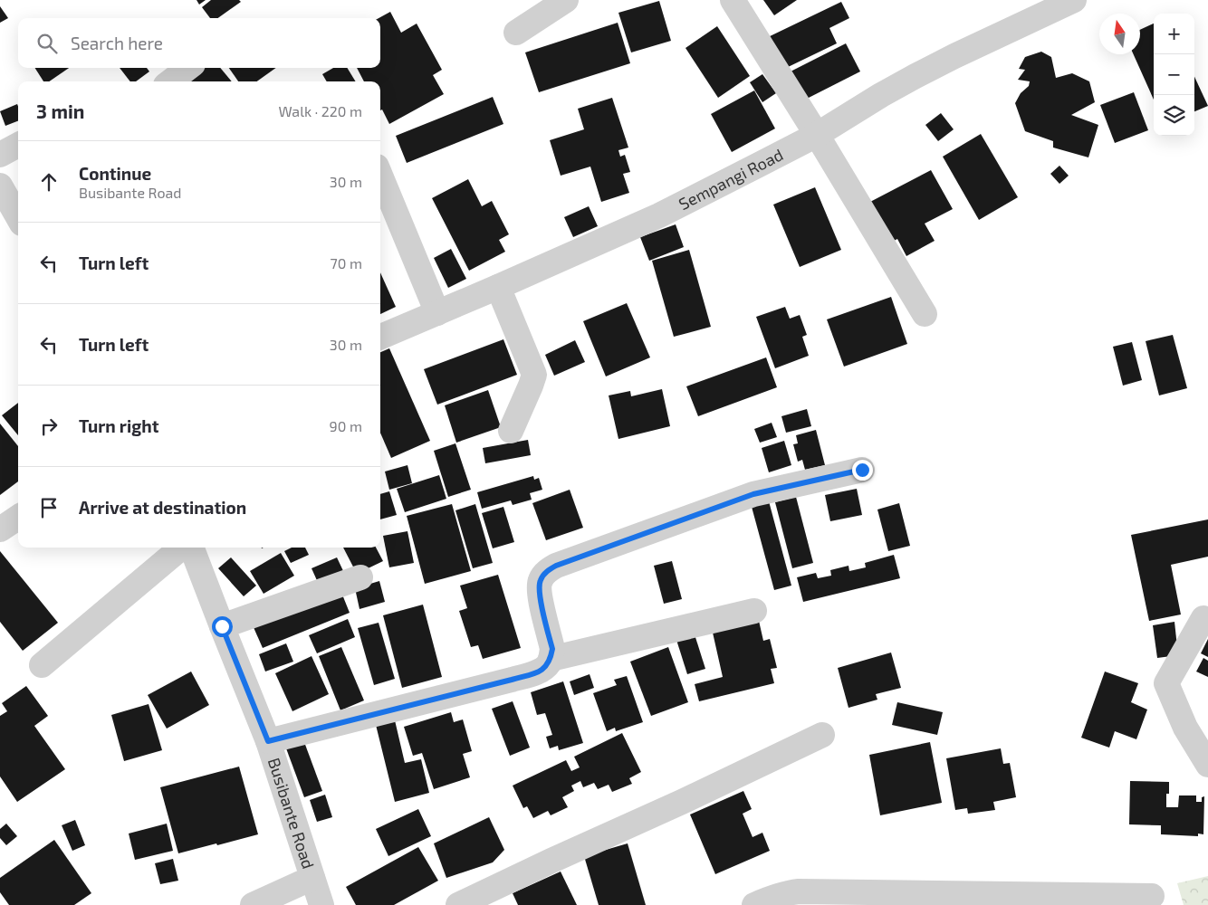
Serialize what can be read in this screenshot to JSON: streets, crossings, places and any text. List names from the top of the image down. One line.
{"streets":{"street":["Sempangi Road","Busibante Road"]},"north":"top","page":{"map_buttons":["+","−"],"search":"Search here","heading":["3 min","Walk · 220 m"],"list":[["Continue","Busibante Road","30 m"],["Turn left","70 m"],["Turn left","30 m"],["Turn right","90 m"],"Arrive at destination"]}}
